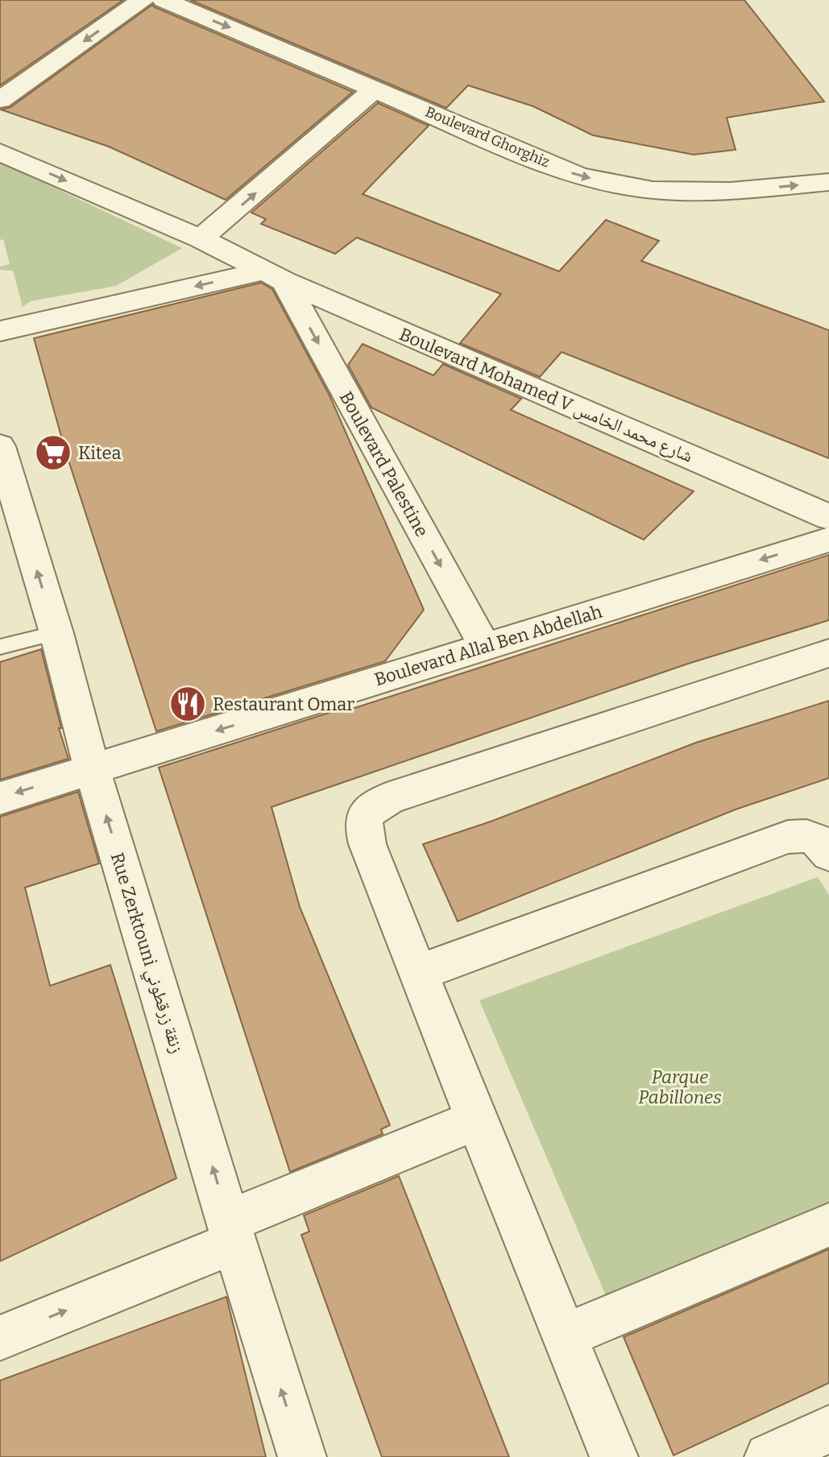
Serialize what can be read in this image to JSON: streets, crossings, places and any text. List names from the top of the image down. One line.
{"streets":{"street":["Boulevard Ghorghiz","Boulevard Mohamed V شارع محمد الخامس","Boulevard Palestine","Boulevard Allal Ben Abdellah","Rue Zerktouni زنقة زرقطوني"]},"crossings":[["Boulevard Mohamed V شارع محمد الخامس","Boulevard Palestine"],["Boulevard Palestine","Boulevard Allal Ben Abdellah"],["Boulevard Allal Ben Abdellah","Rue Zerktouni زنقة زرقطوني"]],"one_way":["Boulevard Ghorghiz","Boulevard Palestine"],"parks":["Parque Pabillones"],"places":{"supermarket":["Kitea"],"restaurant":["Restaurant Omar"]}}
